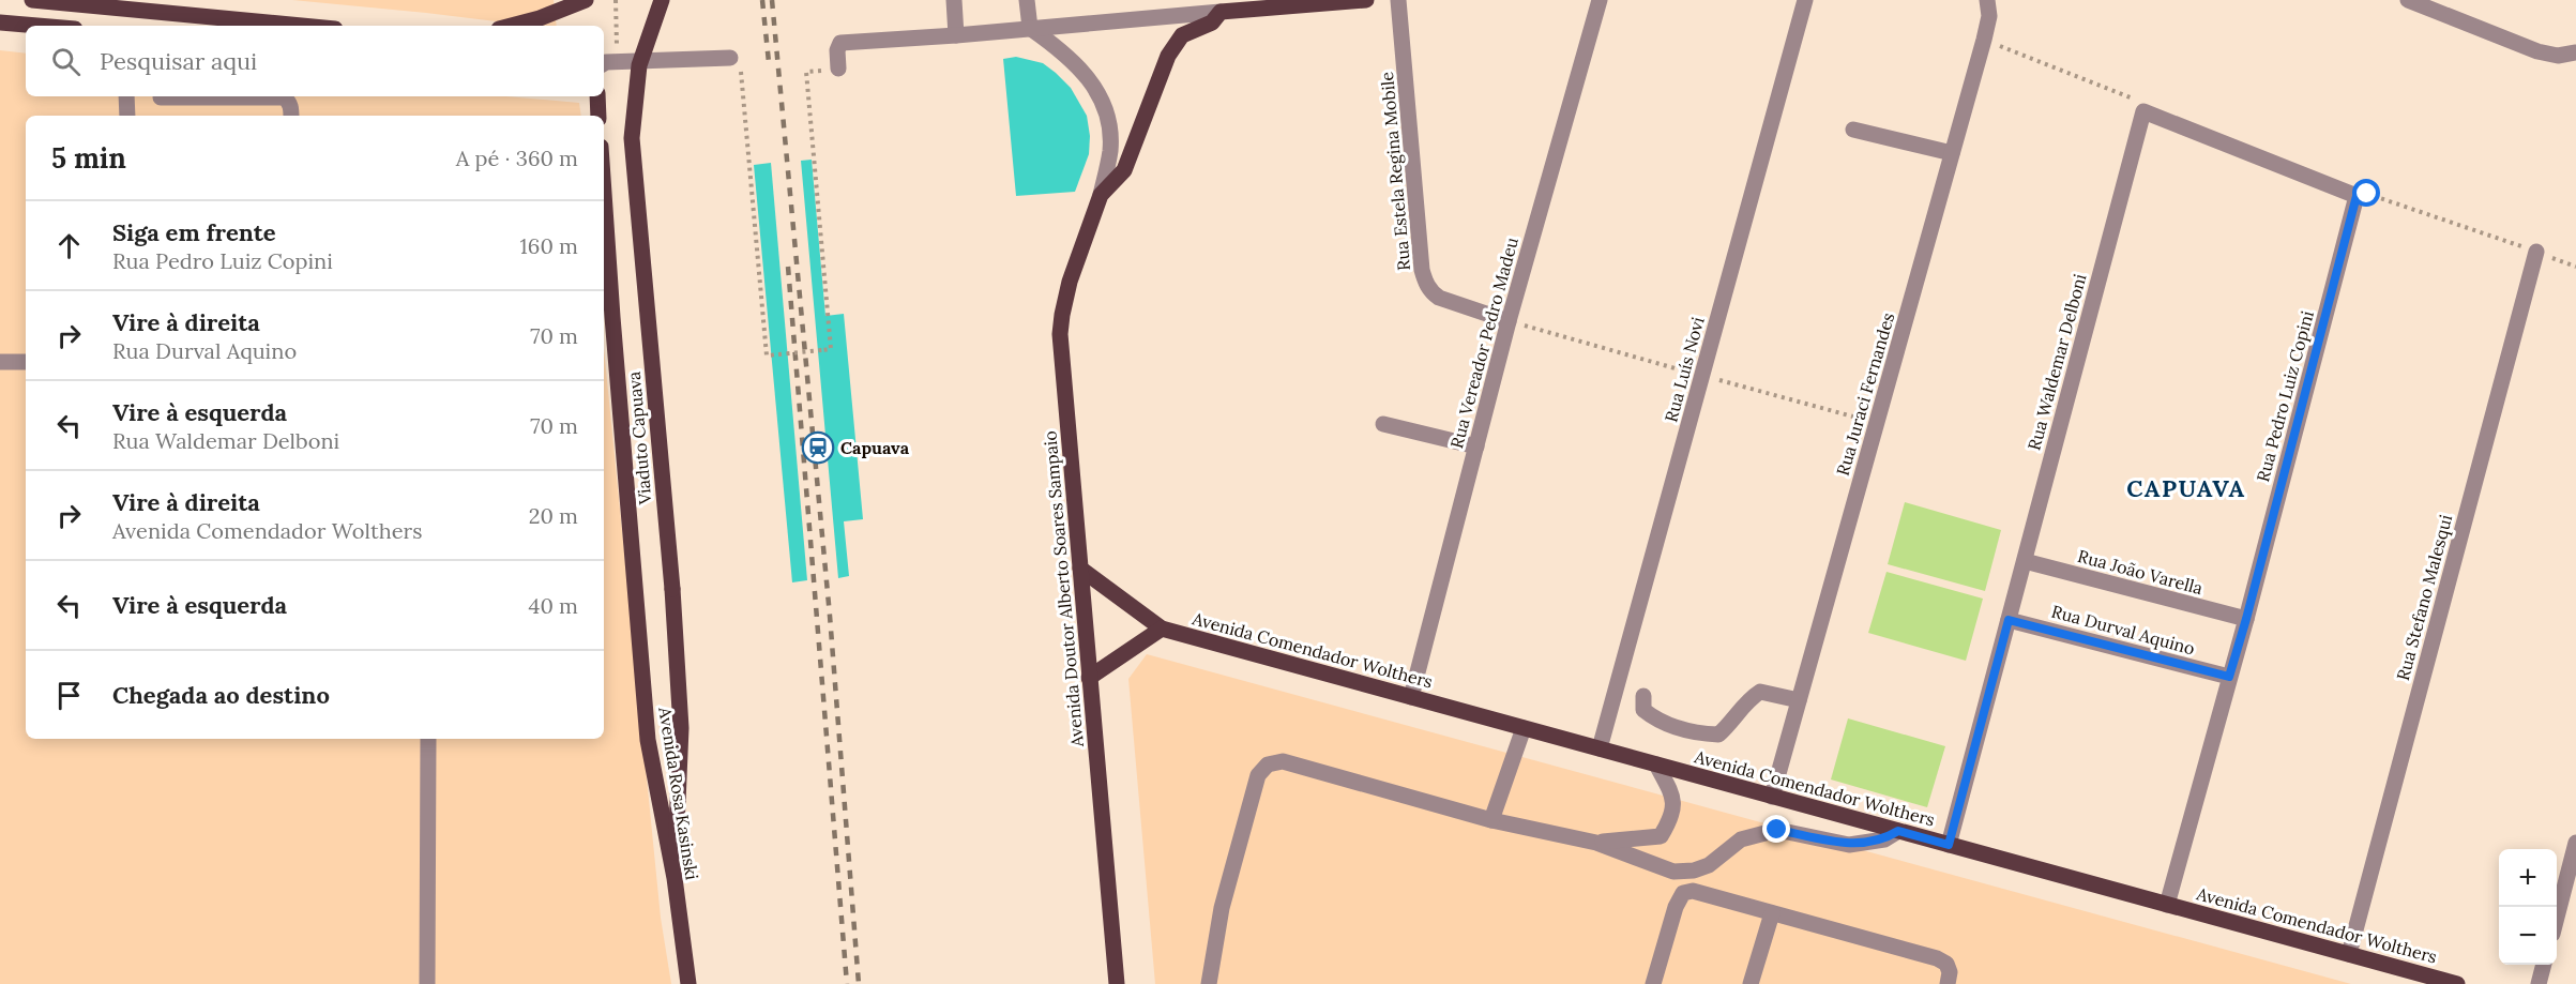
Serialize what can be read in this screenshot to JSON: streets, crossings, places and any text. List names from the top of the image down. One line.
{"streets":{"main road":["Viaduto Capuava","Avenida Doutor Alberto Soares Sampaio","Avenida Comendador Wolthers","Avenida Rosa Kasinski"],"street":["Rua Estela Regina Mobile","Rua Vereador Pedro Madeu","Rua Waldemar Delboni","Rua Luís Novi","Rua Juraci Fernandes","Rua Pedro Luiz Copini","Rua João Varella","Rua Stefano Malesqui","Rua Durval Aquino"]},"crossings":[["Rua Estela Regina Mobile","Rua Vereador Pedro Madeu"],["Rua Vereador Pedro Madeu","Avenida Comendador Wolthers"],["Rua Waldemar Delboni","Rua João Varella"],["Rua Waldemar Delboni","Rua Durval Aquino"],["Rua Waldemar Delboni","Avenida Comendador Wolthers"],["Rua Luís Novi","Avenida Comendador Wolthers"],["Rua Juraci Fernandes","Avenida Comendador Wolthers"],["Rua Pedro Luiz Copini","Rua João Varella"],["Rua Pedro Luiz Copini","Rua Durval Aquino"],["Rua Pedro Luiz Copini","Avenida Comendador Wolthers"],["Viaduto Capuava","Avenida Rosa Kasinski"],["Avenida Doutor Alberto Soares Sampaio","Avenida Comendador Wolthers"],["Rua Stefano Malesqui","Avenida Comendador Wolthers"]],"districts":["CAPUAVA"],"places":{"station":["Capuava"]},"page":{"search":"Pesquisar aqui","heading":["5 min","A pé · 360 m"],"list":[["Siga em frente","Rua Pedro Luiz Copini","160 m"],["Vire à direita","Rua Durval Aquino","70 m"],["Vire à esquerda","Rua Waldemar Delboni","70 m"],["Vire à direita","Avenida Comendador Wolthers","20 m"],["Vire à esquerda","40 m"],"Chegada ao destino"],"map_buttons":["+","−"]}}
